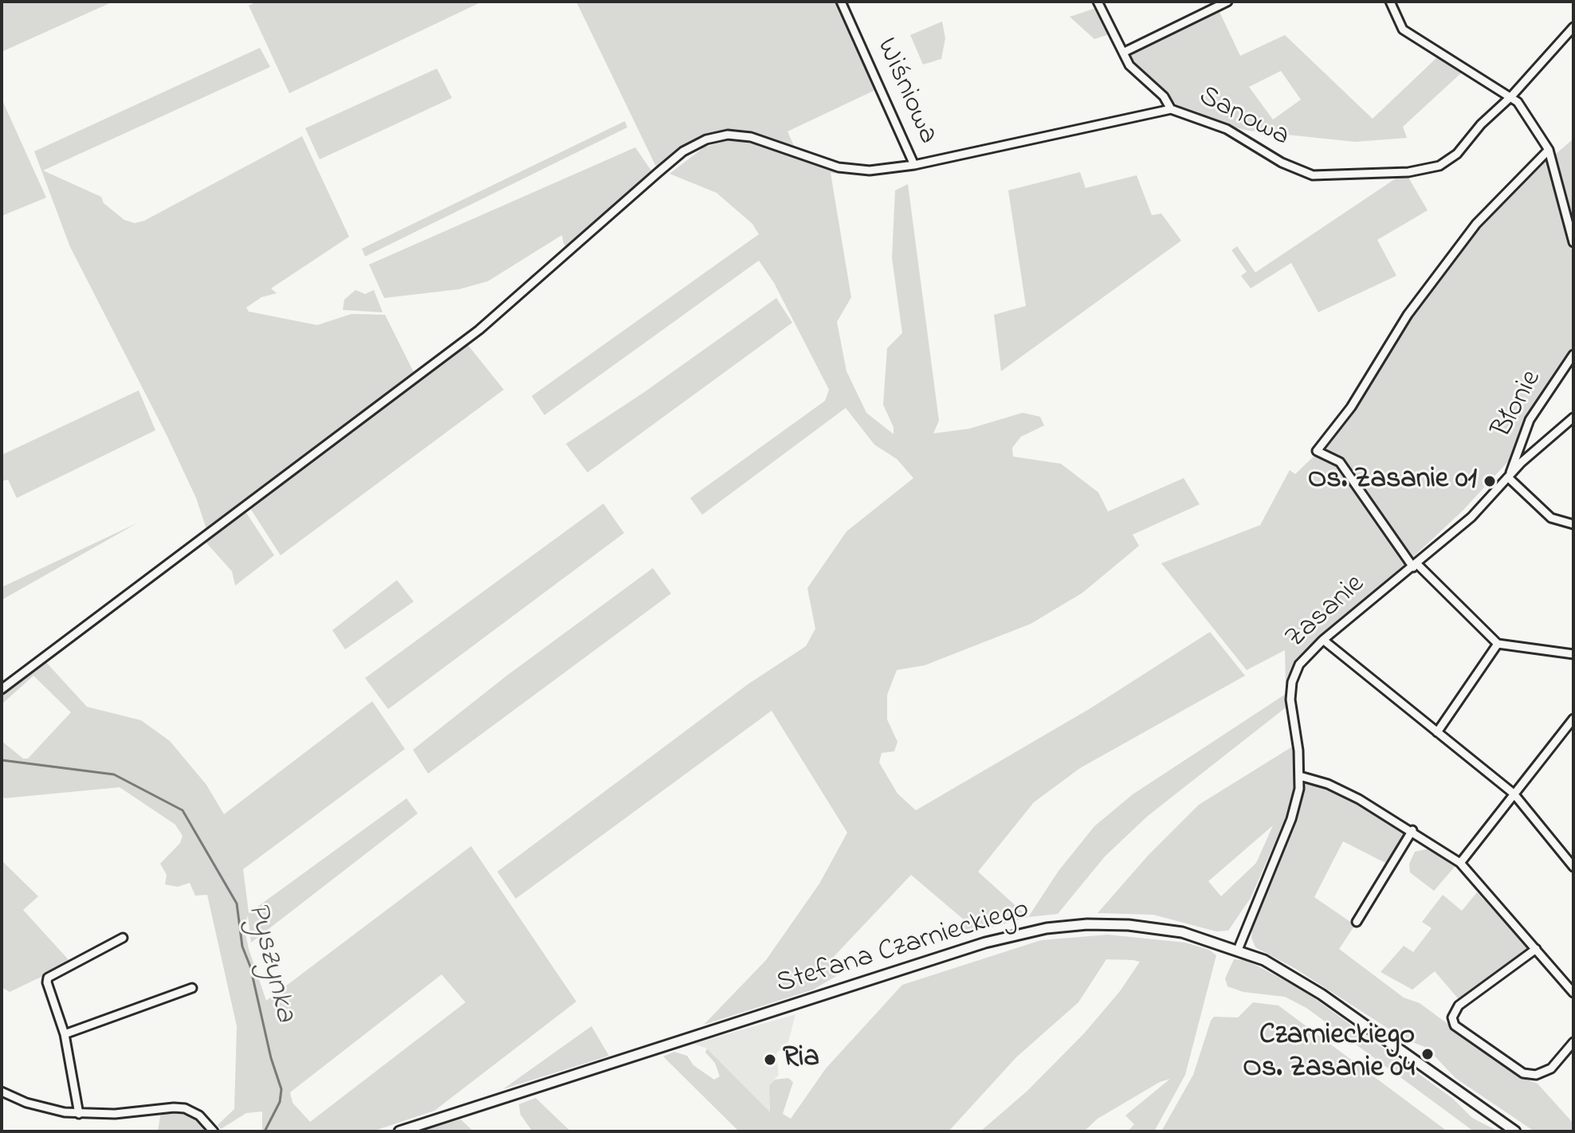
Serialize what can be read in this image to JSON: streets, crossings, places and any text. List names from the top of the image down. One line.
{"streets":{"street":["Wiśniowa","Sanowa","Błonie","Zasanie","Stefana Czarnieckiego"]},"crossings":[["Wiśniowa","Sanowa"],["Błonie","Zasanie"],["Zasanie","Stefana Czarnieckiego"]],"water":["Pyszynka"],"places":["Os. Zasanie 01","Czarnieckiego Os. Zasanie 04","Ria"]}
